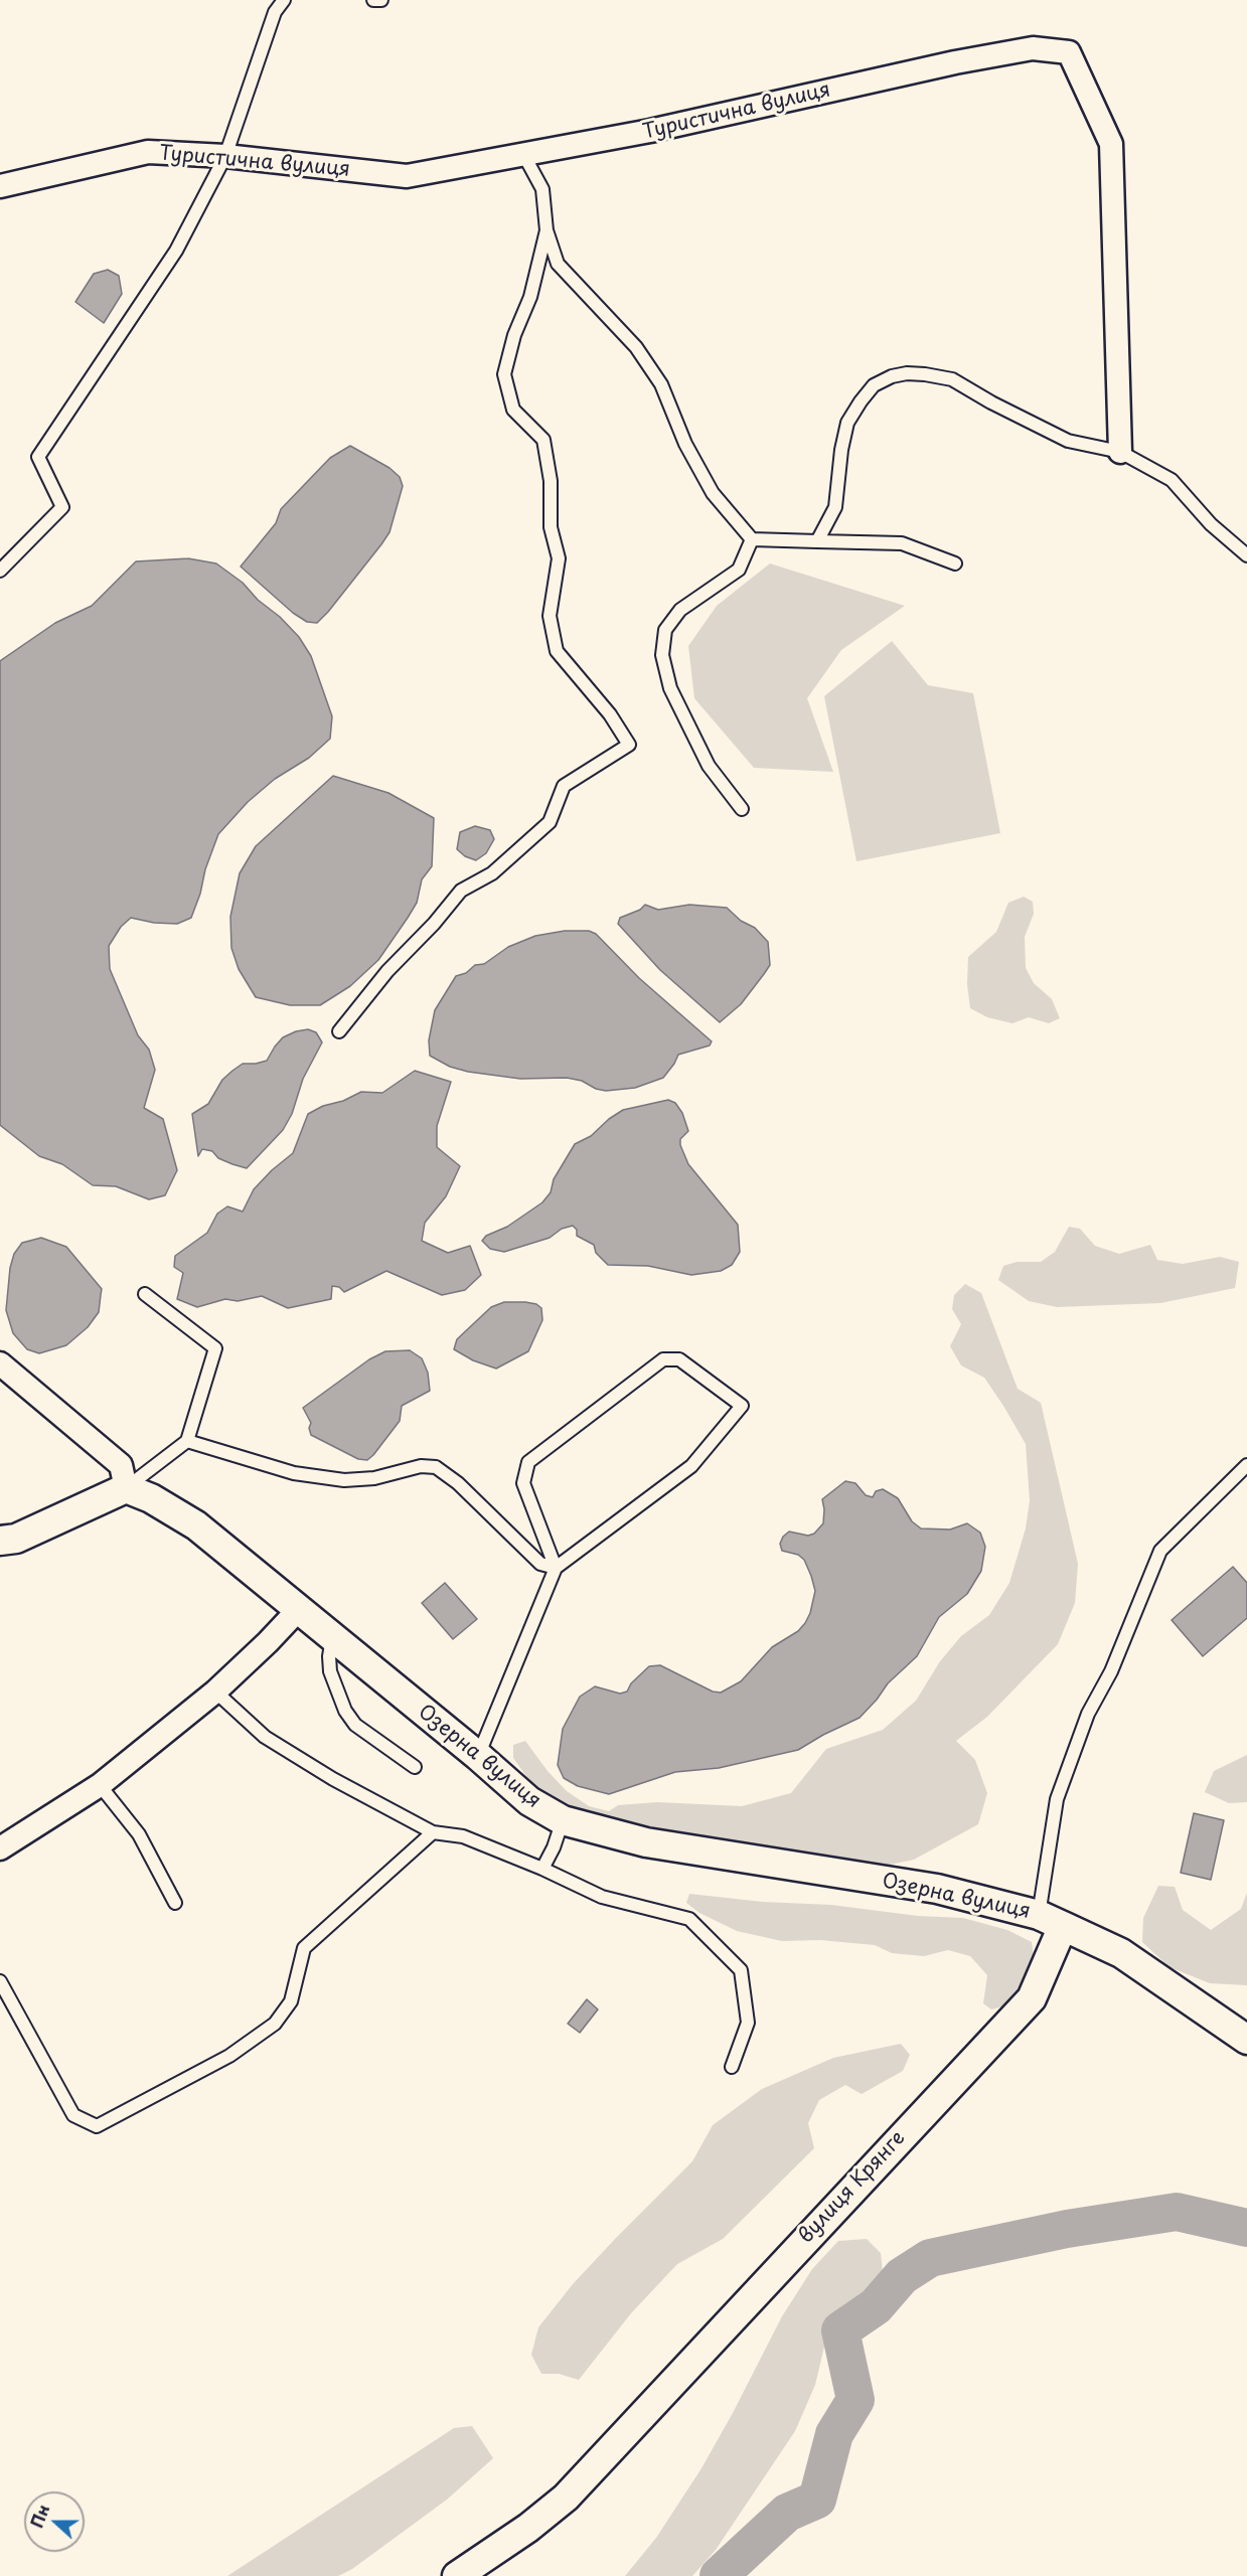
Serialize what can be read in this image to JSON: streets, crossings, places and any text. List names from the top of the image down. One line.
{"streets":{"street":["Туристична вулиця","Озерна вулиця","вулиця Крянге"]},"crossings":[["Озерна вулиця","вулиця Крянге"]],"north":"left"}
